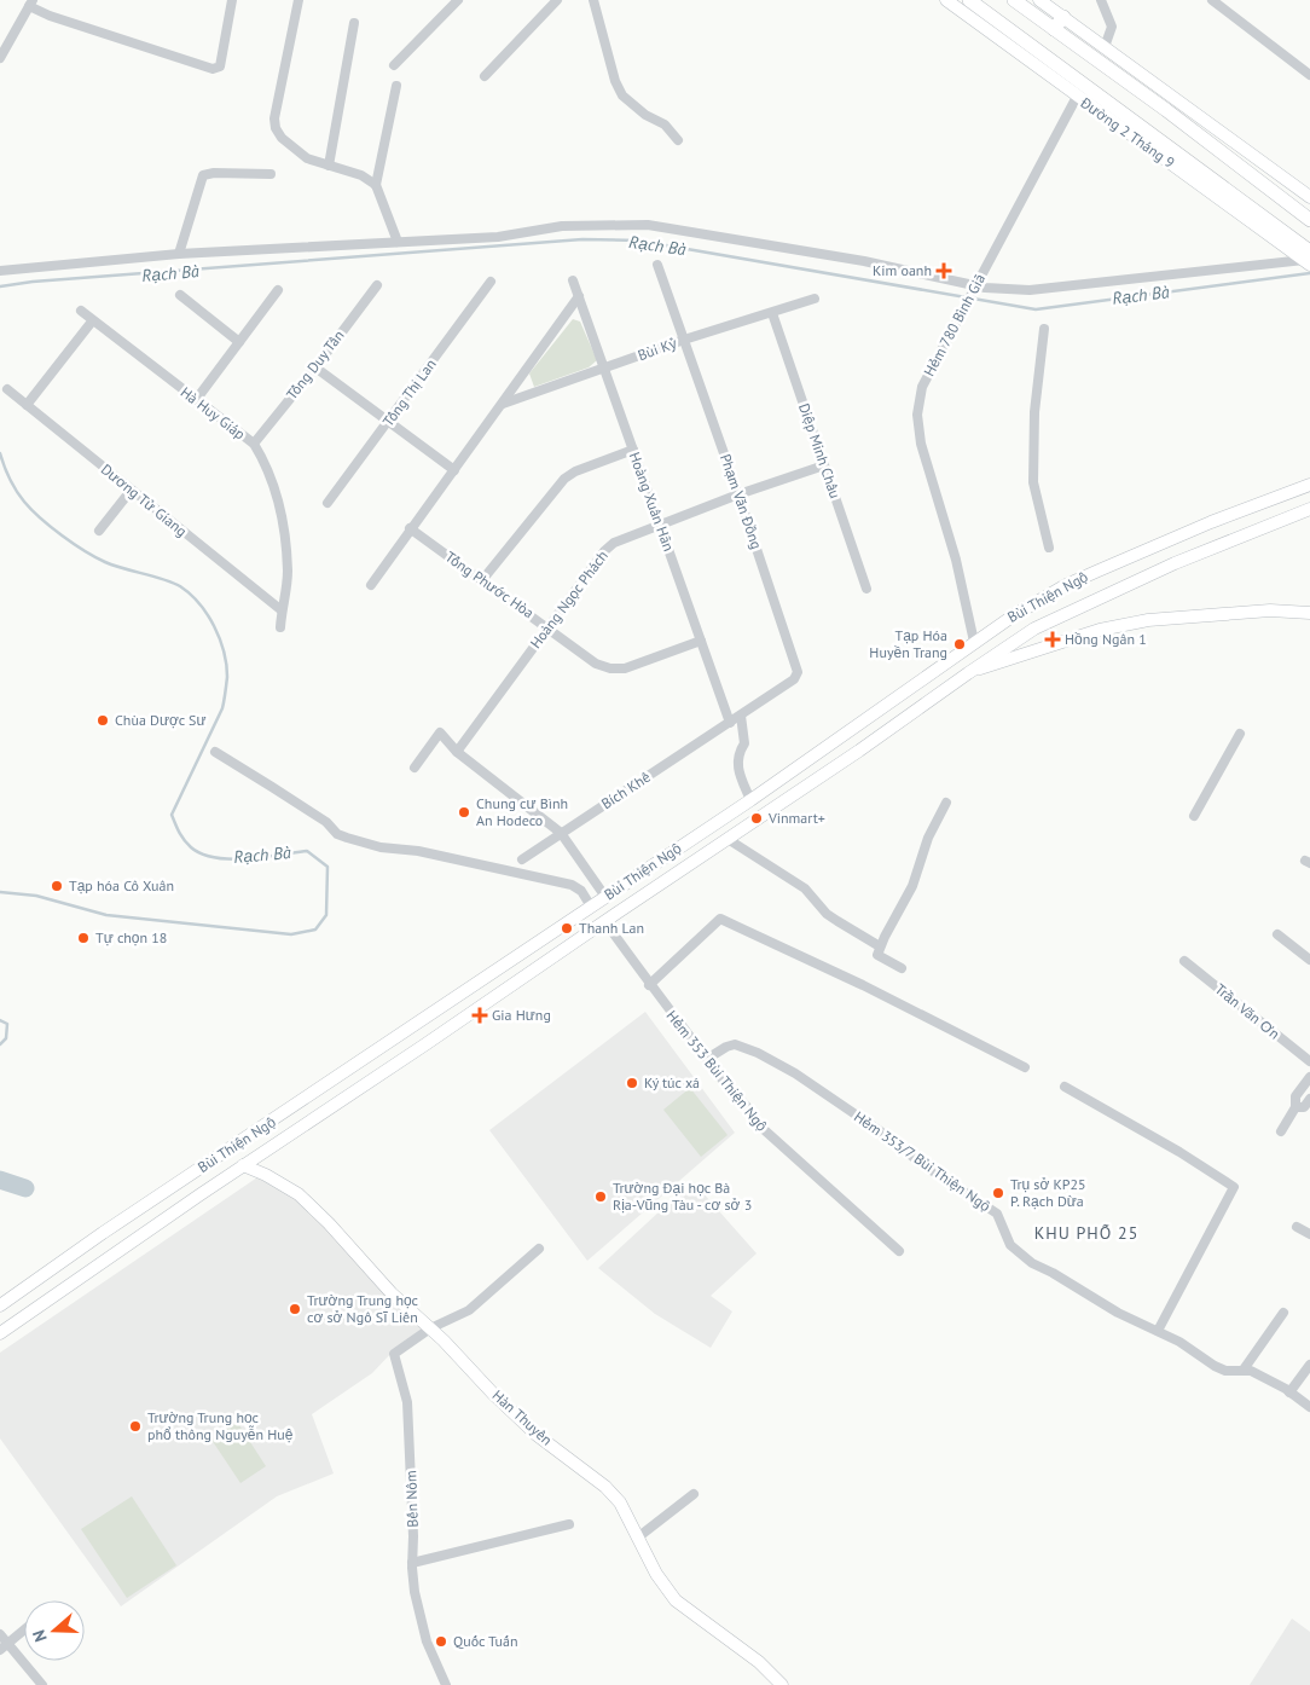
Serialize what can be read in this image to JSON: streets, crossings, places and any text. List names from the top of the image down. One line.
{"streets":{"main road":["Đường 2 Tháng 9","Bùi Thiện Ngộ","Hàn Thuyên"],"street":["Hẻm 780 Bình Giã","Bùi Kỷ","Tống Duy Tân","Tống Thị Lan","Hà Huy Giáp","Diệp Minh Châu","Dương Tử Giang","Hoàng Xuân Hãn","Phạm Văn Đồng","Tống Phước Hòa","Hoàng Ngọc Phách","Bích Khê","Trần Văn Ơn","Hẻm 353 Bùi Thiện Ngộ","Hẻm 353/7 Bùi Thiện Ngộ","Bến Nôm"]},"crossings":[["Đường 2 Tháng 9","Hẻm 780 Bình Giã"],["Hẻm 780 Bình Giã","Bùi Thiện Ngộ"],["Bùi Kỷ","Diệp Minh Châu"],["Bùi Kỷ","Hoàng Xuân Hãn"],["Bùi Kỷ","Phạm Văn Đồng"],["Tống Duy Tân","Hà Huy Giáp"],["Hà Huy Giáp","Dương Tử Giang"],["Diệp Minh Châu","Hoàng Ngọc Phách"],["Hoàng Xuân Hãn","Phạm Văn Đồng"],["Hoàng Xuân Hãn","Tống Phước Hòa"],["Hoàng Xuân Hãn","Hoàng Ngọc Phách"],["Hoàng Xuân Hãn","Bích Khê"],["Phạm Văn Đồng","Hoàng Ngọc Phách"],["Phạm Văn Đồng","Bích Khê"],["Tống Phước Hòa","Hoàng Ngọc Phách"],["Bùi Thiện Ngộ","Hẻm 353 Bùi Thiện Ngộ"],["Bùi Thiện Ngộ","Hàn Thuyên"],["Hẻm 353 Bùi Thiện Ngộ","Hẻm 353/7 Bùi Thiện Ngộ"],["Hàn Thuyên","Bến Nôm"]],"districts":["KHU PHỐ 25"],"water":["Rạch Bà"],"places":{"health":["Kim oanh","Hồng Ngân 1","Gia Hưng"],"other":["Tạp Hóa Huyền Trang","Chùa Dược Sư","Chung cư Bình An Hodeco","Vinmart+","Tạp hóa Cô Xuân","Thanh Lan","Tự chọn 18","Ký túc xá","Trụ sở KP25 P. Rạch Dừa","Trường Đại học Bà Rịa-Vũng Tàu - cơ sở 3","Trường Trung học cơ sở Ngô Sĩ Liên","Trường Trung học phổ thông Nguyễn Huệ","Quốc Tuấn"]},"north":"left"}
